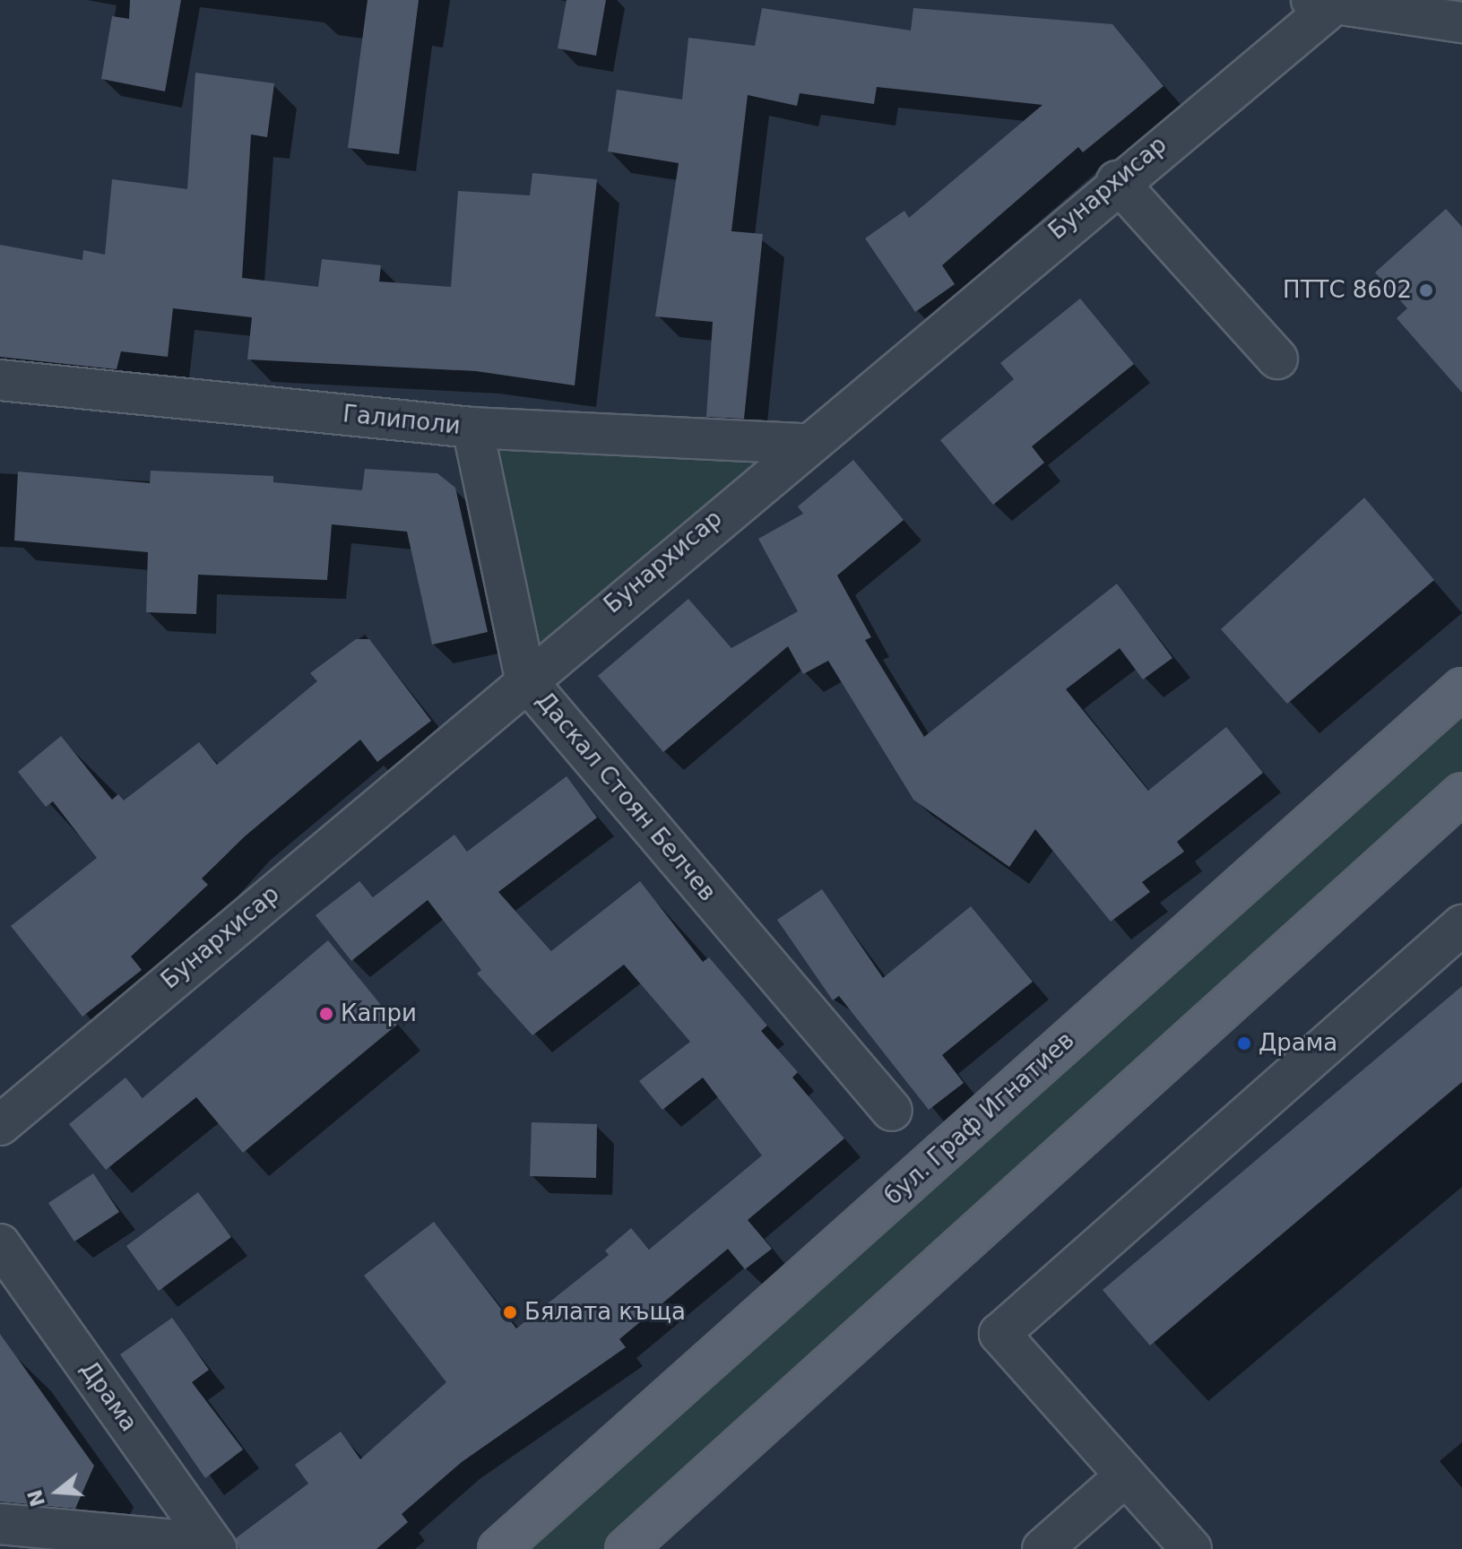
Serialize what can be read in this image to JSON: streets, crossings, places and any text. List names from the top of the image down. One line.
{"streets":{"main road":["бул. Граф Игнатиев"],"street":["Бунархисар","Галиполи","Даскал Стоян Белчев","Драма"]},"crossings":[["Бунархисар","Галиполи"],["Бунархисар","Даскал Стоян Белчев"],["Галиполи","Даскал Стоян Белчев"]],"places":["ПТТС 8602","Капри","Драма","Бялата къща"],"north":"left"}
